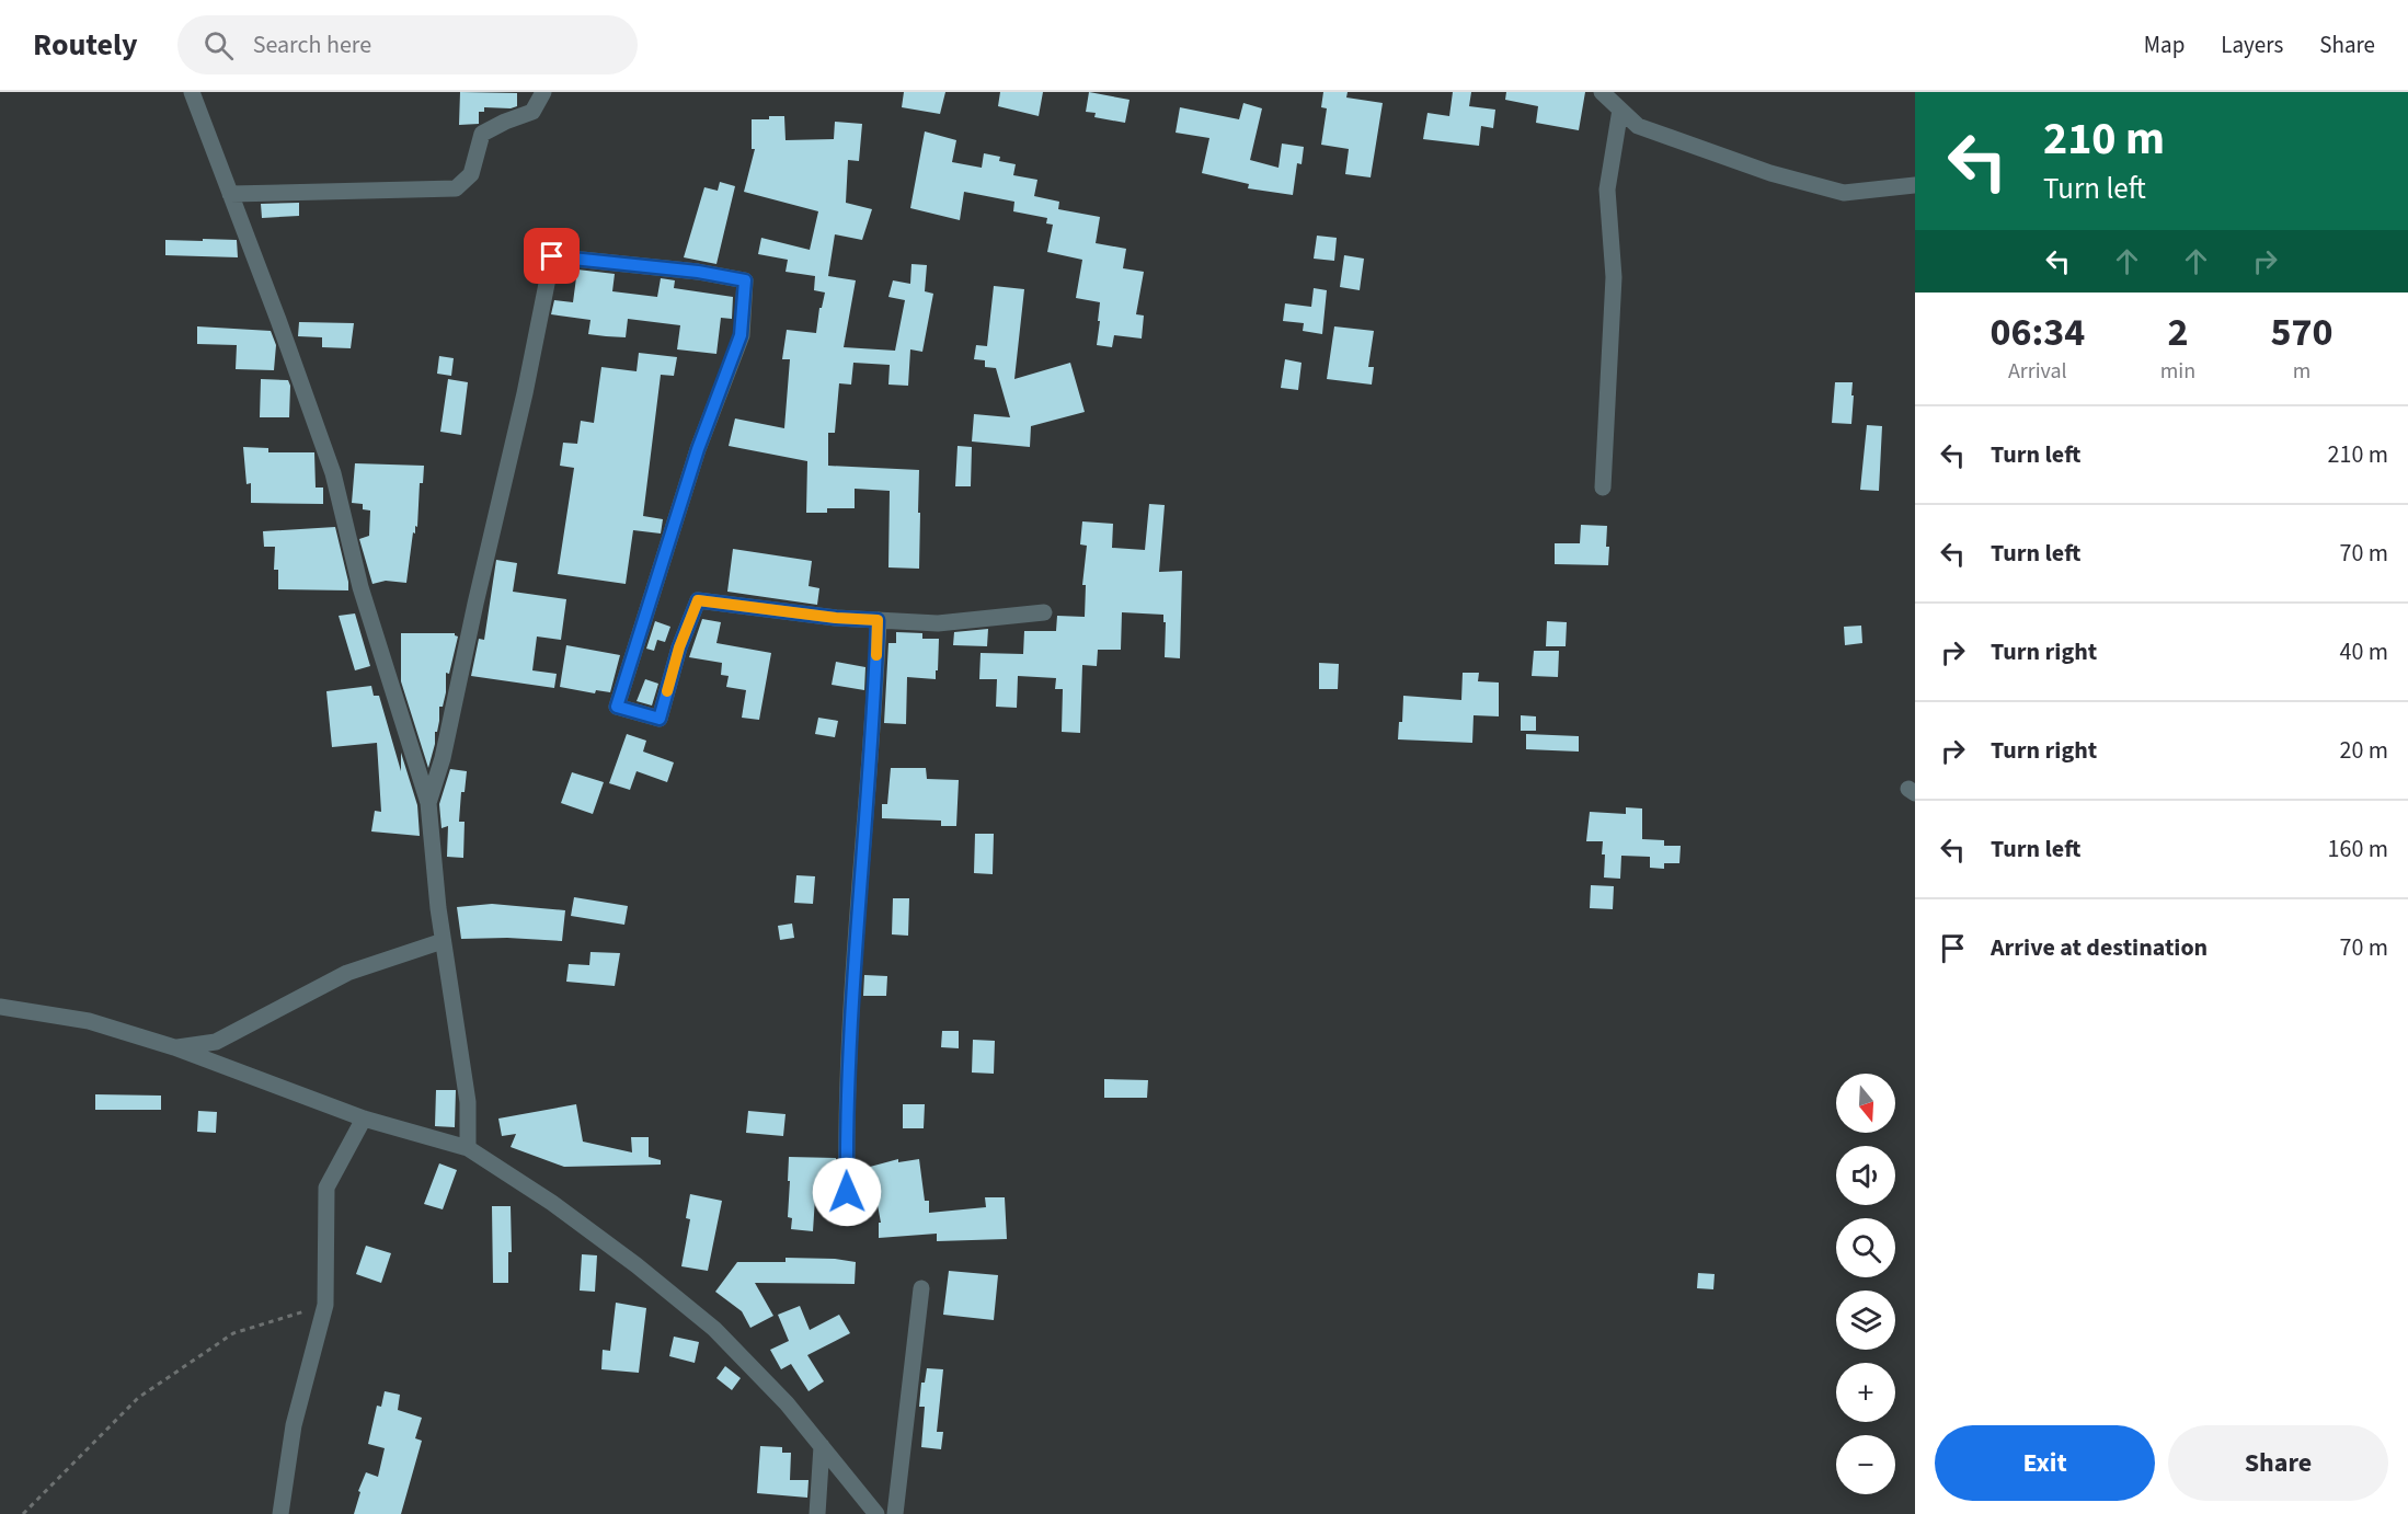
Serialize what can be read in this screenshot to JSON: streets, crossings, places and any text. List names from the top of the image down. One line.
{"north":"bottom","page":{"header":"Routely","search":"Search here","nav":["Map","Layers","Share"],"turn":["210 m","Turn left"],"eta":["06:34","Arrival","2","min","570","m"],"list":[{"name":"Turn left","value":"210 m"},{"name":"Turn left","value":"70 m"},{"name":"Turn right","value":"40 m"},{"name":"Turn right","value":"20 m"},{"name":"Turn left","value":"160 m"},{"name":"Arrive at destination","value":"70 m"}],"map_buttons":["+","−"],"buttons":["Exit","Share"]}}
